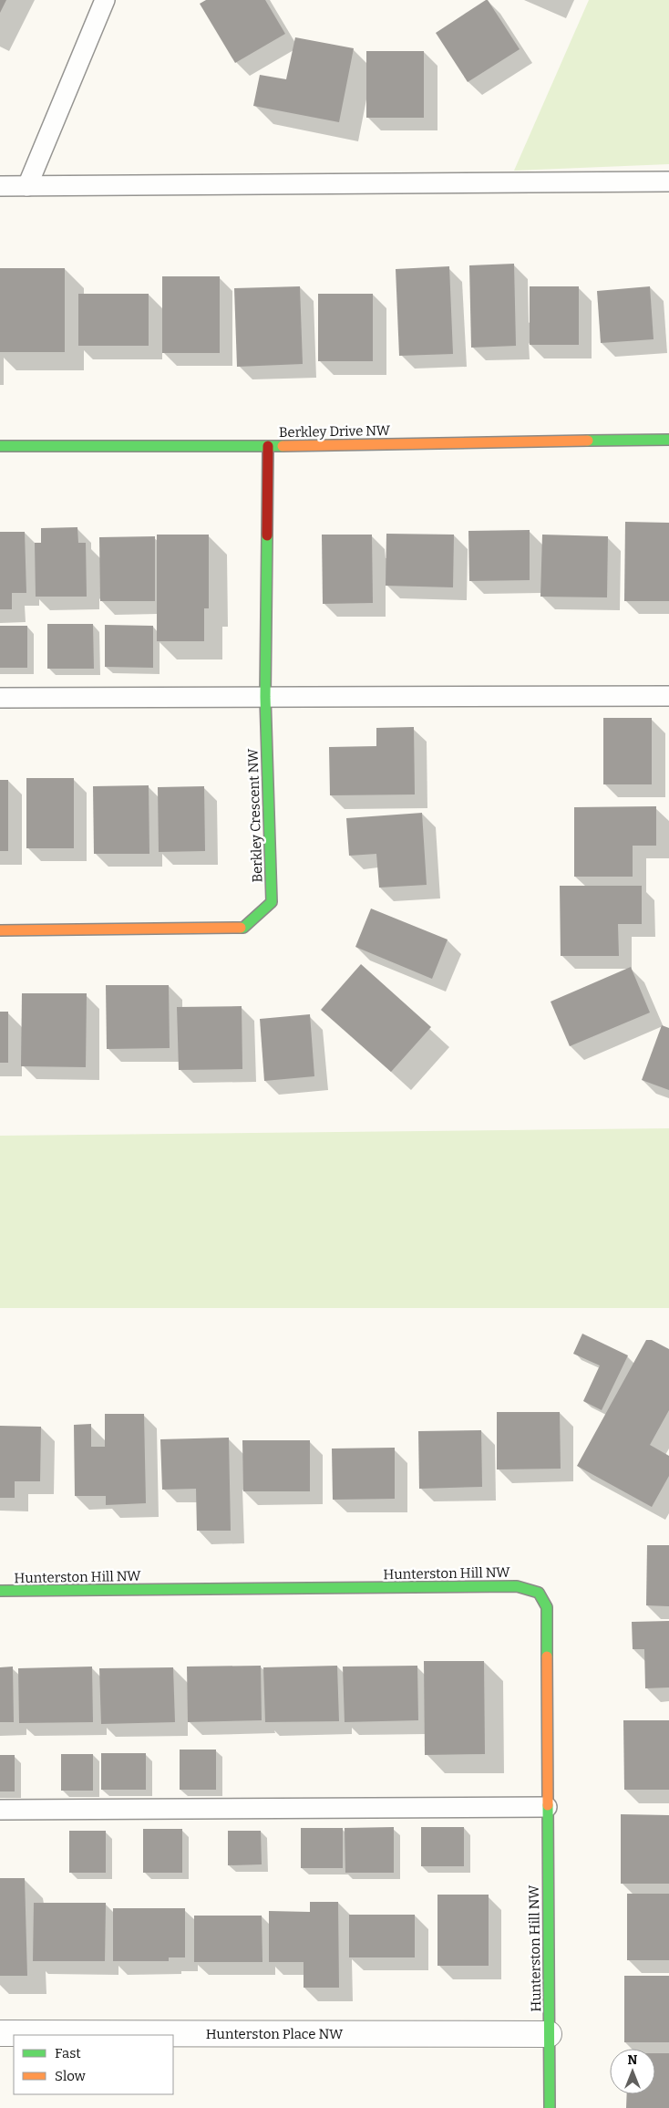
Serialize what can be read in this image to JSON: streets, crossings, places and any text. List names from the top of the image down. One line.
{"streets":{"street":["Berkley Drive NW","Berkley Crescent NW","Hunterston Hill NW","Hunterston Place NW"]},"crossings":[["Berkley Drive NW","Berkley Crescent NW"],["Hunterston Hill NW","Hunterston Place NW"]],"legend":["Fast","Slow"],"north":"top"}
